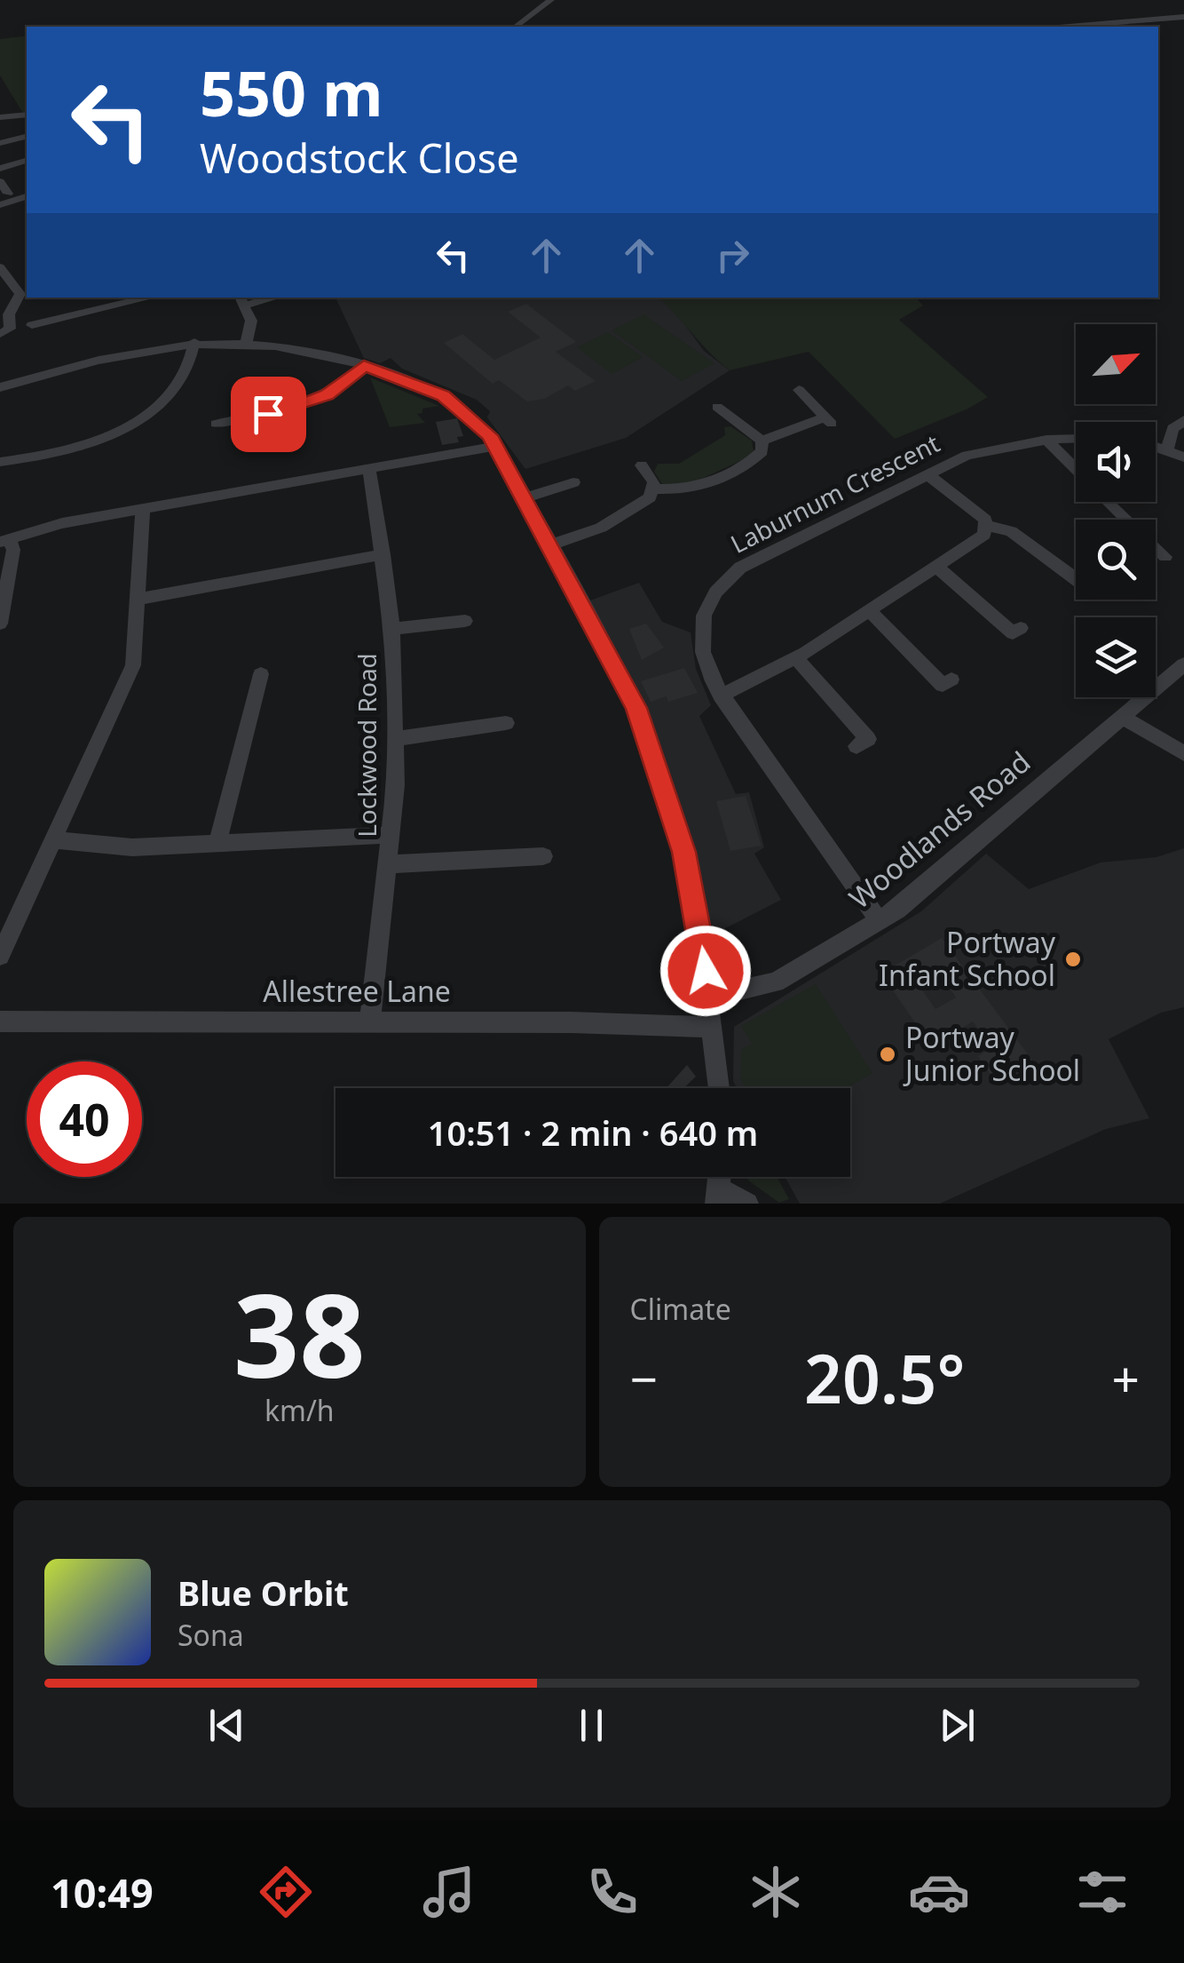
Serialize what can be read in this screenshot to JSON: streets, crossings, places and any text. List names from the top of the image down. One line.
{"streets":{"street":["Laburnum Crescent","Lockwood Road","Woodlands Road","Allestree Lane"]},"crossings":[["Laburnum Crescent","Woodlands Road"],["Lockwood Road","Allestree Lane"]],"places":["Portway Infant School","Portway Junior School"],"north":"top right","page":{"turn":["550 m","Woodstock Close"],"limit":"40","trip":"10:51 · 2 min · 640 m","tile":[["38","km/h"],"Climate"],"heat":["−","20.5°","+"],"song":["Blue Orbit","Sona"],"tabs":"10:49"}}
